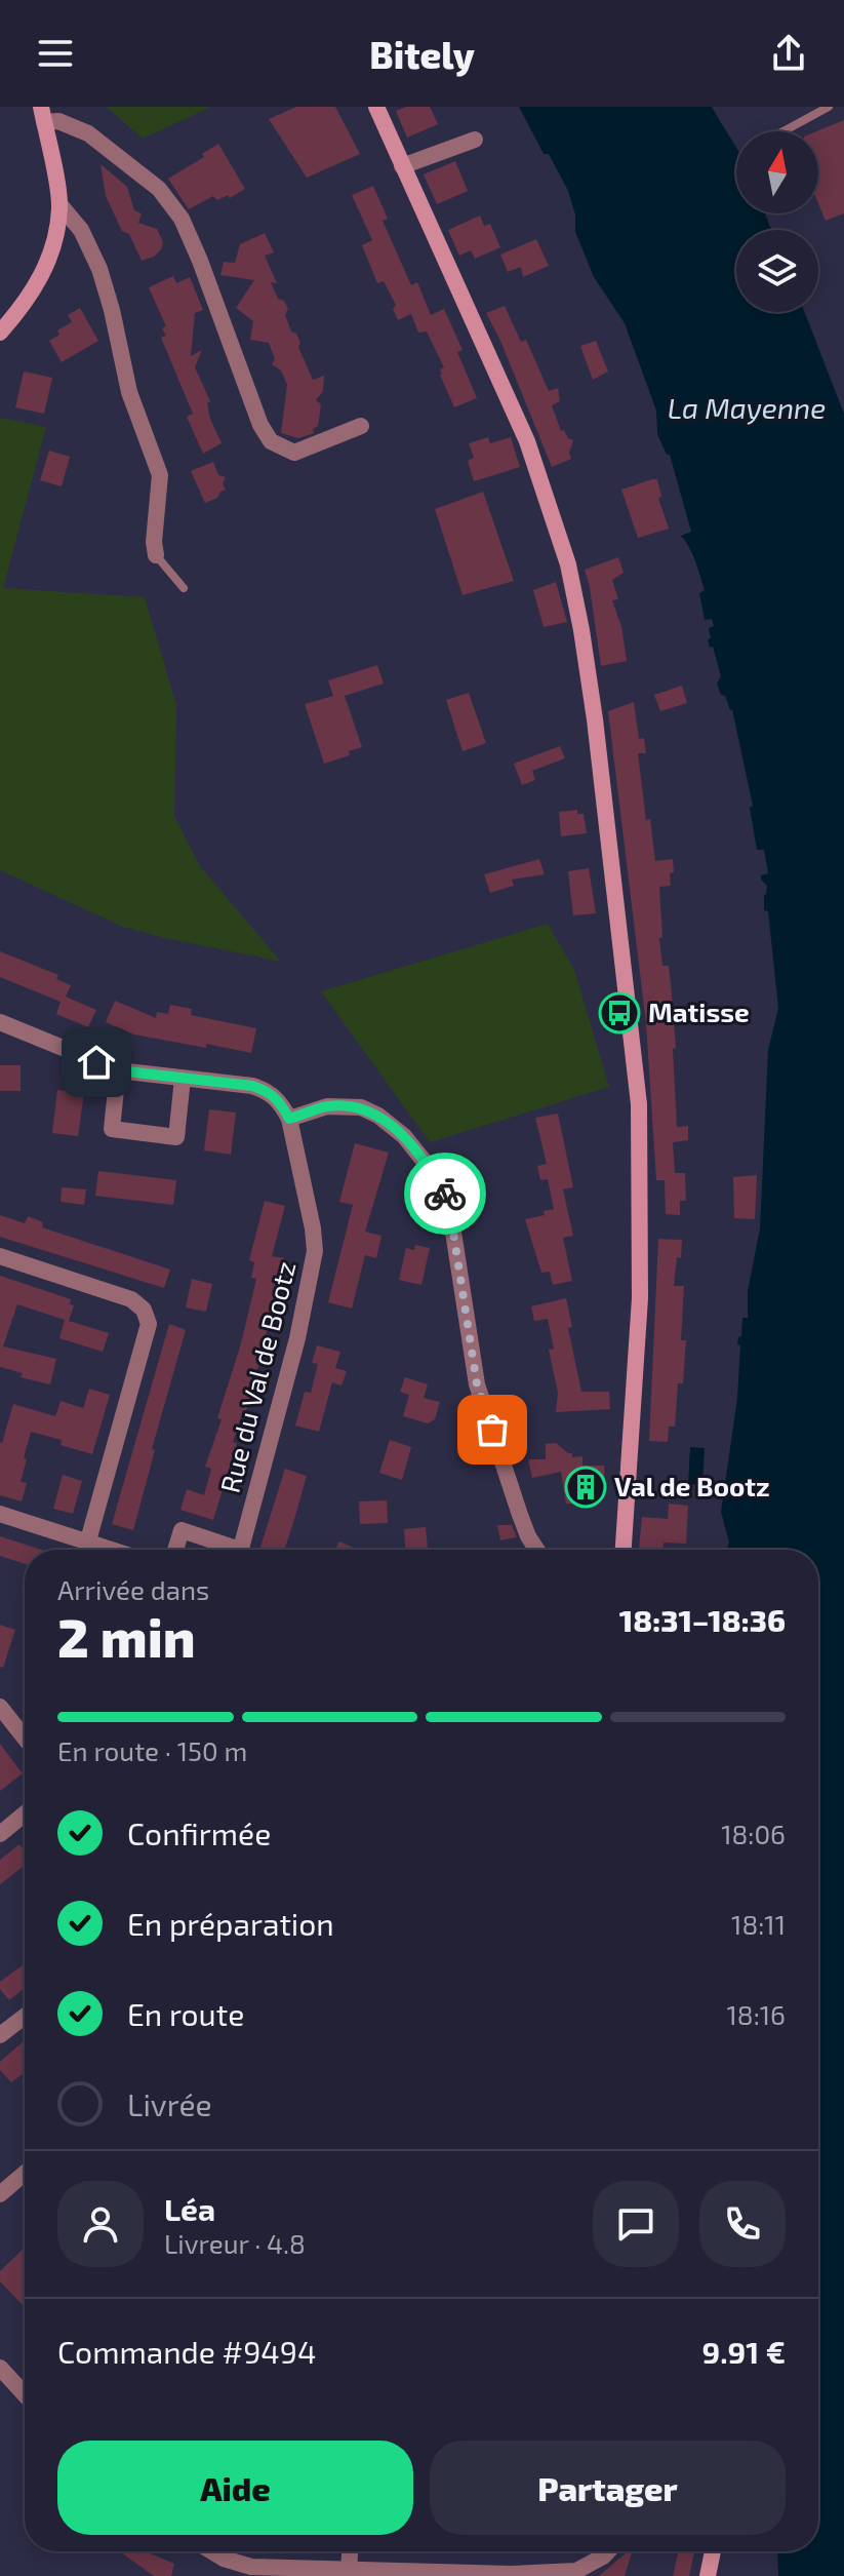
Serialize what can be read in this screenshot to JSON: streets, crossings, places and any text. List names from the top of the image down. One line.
{"streets":{"street":["Rue du Val de Bootz"]},"water":["La Mayenne"],"places":{"bus stop":["Matisse"],"building":["Val de Bootz"]},"north":"top","page":{"header":"Bitely","heading":["2 min","Arrivée dans","18:31–18:36"],"panel":["Léa","Livreur · 4.8","Commande #9494","9.91 €"],"bar":"En route · 150 m","list":[["Confirmée","18:06"],["En préparation","18:11"],["En route","18:16"],"Livrée"],"buttons":["Aide","Partager"]}}
